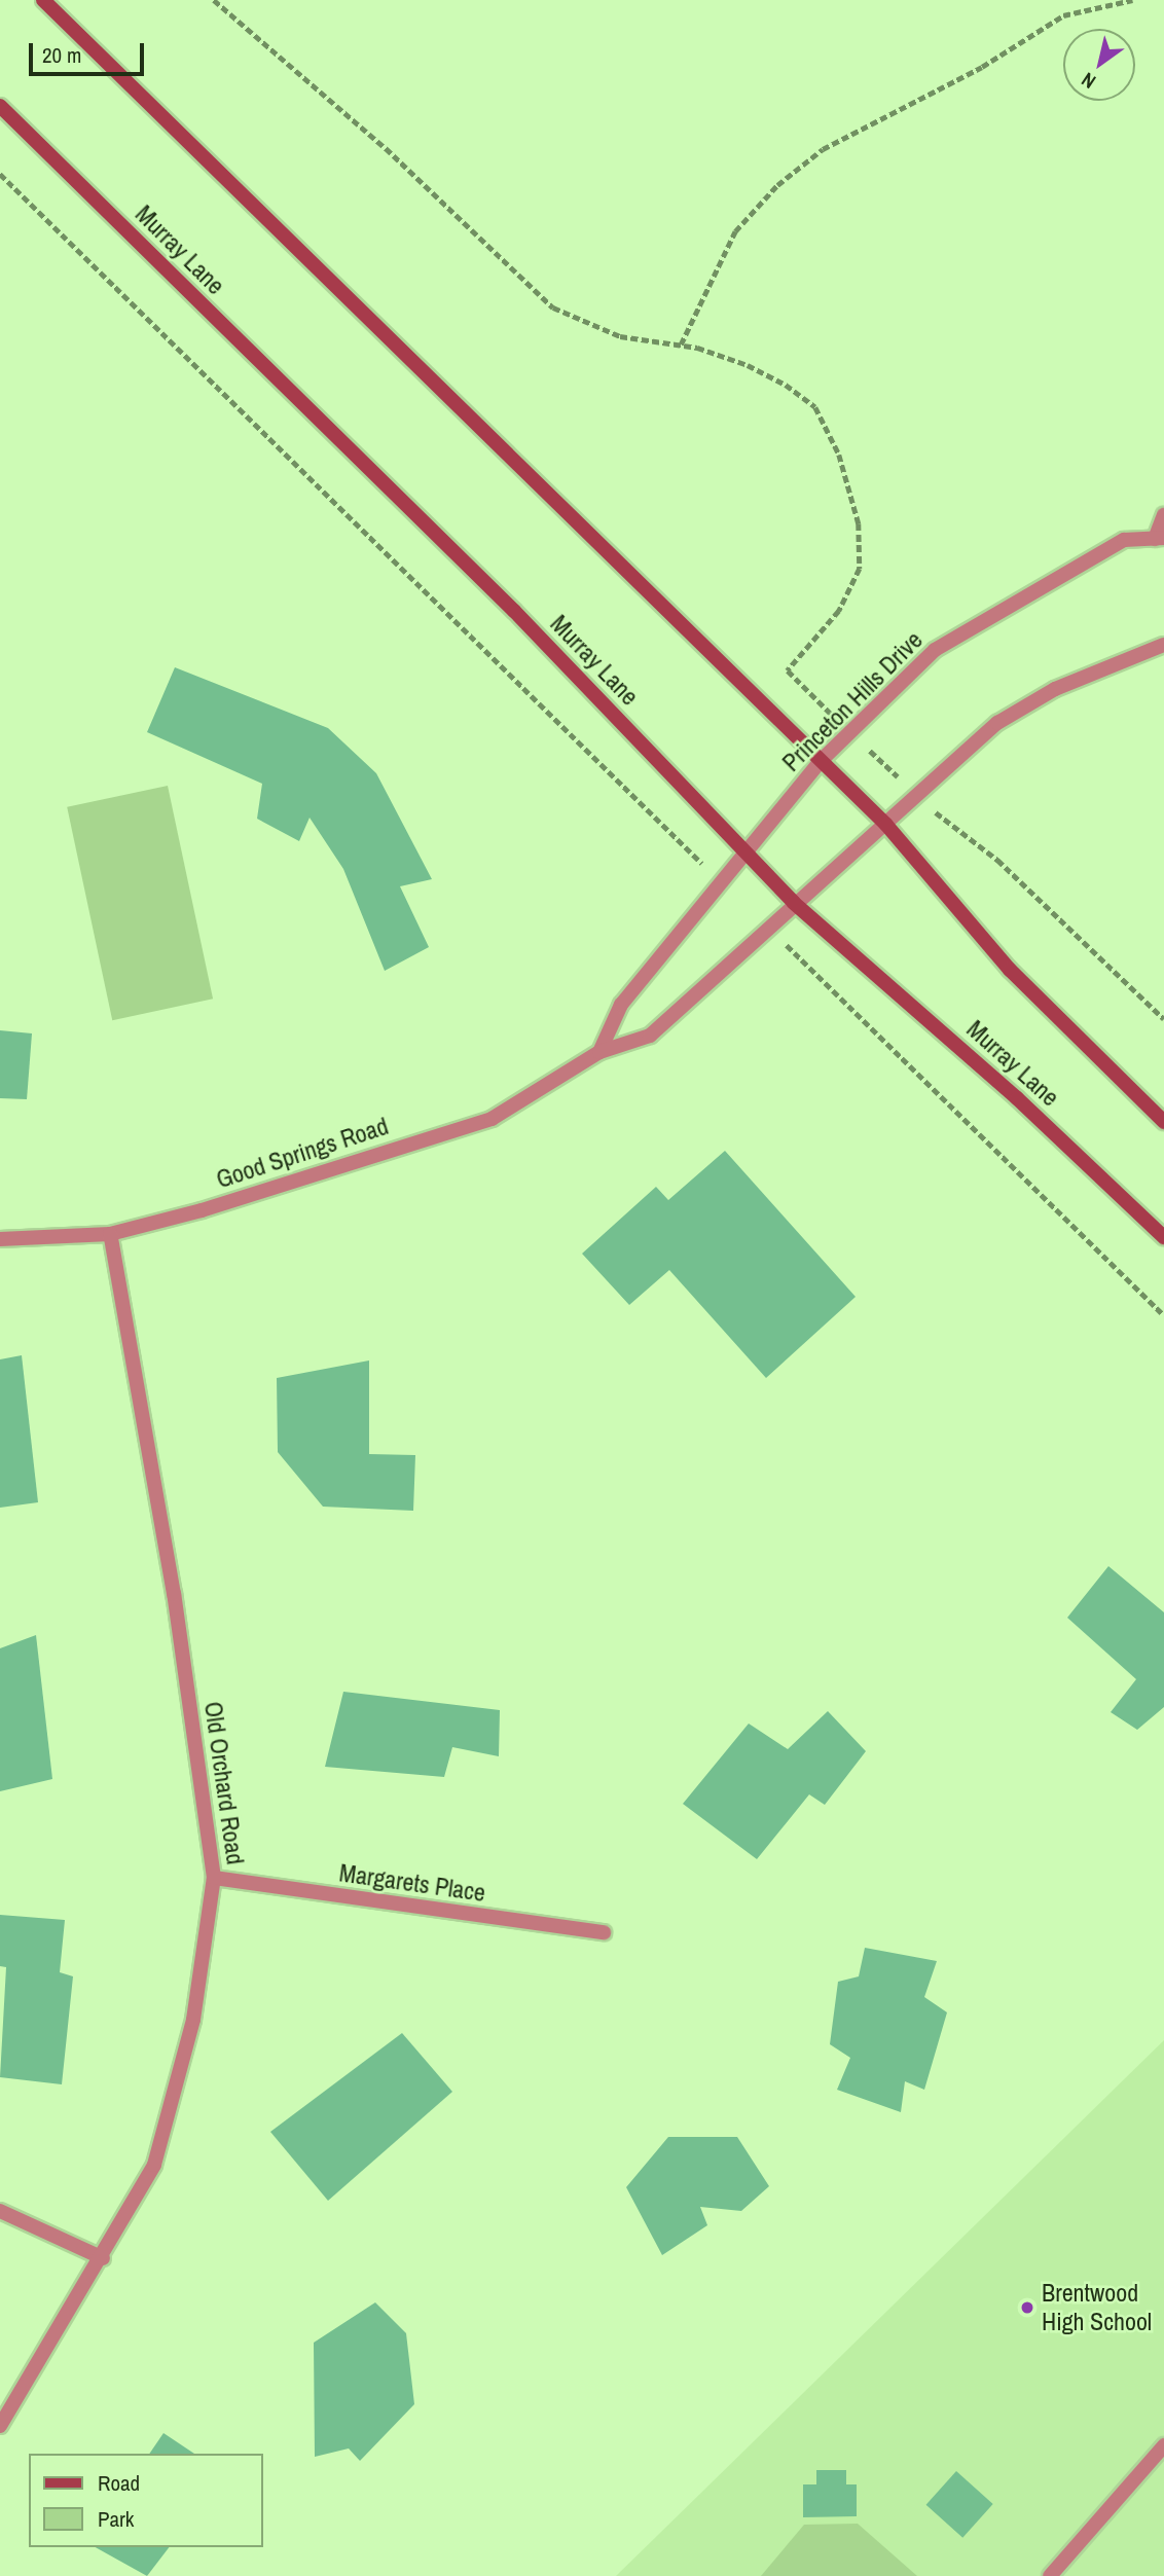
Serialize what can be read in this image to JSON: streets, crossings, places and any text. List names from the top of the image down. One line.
{"streets":{"main road":["Murray Lane"],"street":["Princeton Hills Drive","Good Springs Road","Old Orchard Road","Margarets Place"]},"crossings":[["Murray Lane","Princeton Hills Drive"],["Murray Lane","Good Springs Road"],["Good Springs Road","Old Orchard Road"],["Old Orchard Road","Margarets Place"]],"places":["Brentwood High School"],"legend":["Road","Park"],"scale_bar":"20 m","north":"bottom left"}
